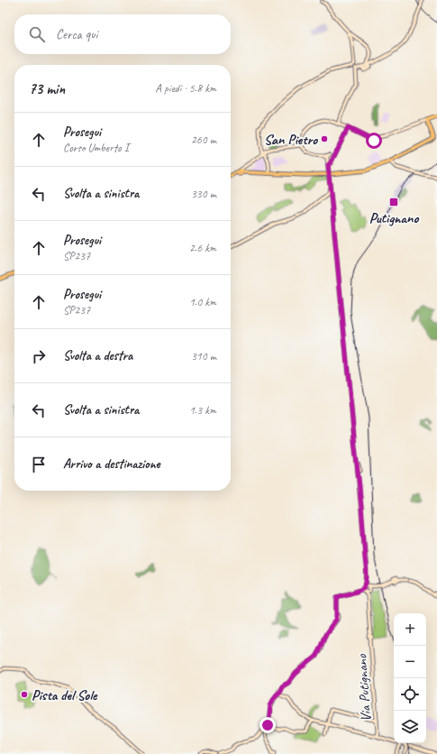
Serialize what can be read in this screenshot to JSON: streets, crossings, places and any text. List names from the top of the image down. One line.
{"streets":{"main road":["Via Putignano"]},"places":{"other":["San Pietro","Pista del Sole"],"transit":["Putignano"]},"page":{"search":"Cerca qui","heading":["73 min","A piedi · 5.8 km"],"list":[["Prosegui","Corso Umberto I","260 m"],["Svolta a sinistra","330 m"],["Prosegui","SP237","2.6 km"],["Prosegui","SP237","1.0 km"],["Svolta a destra","310 m"],["Svolta a sinistra","1.3 km"],"Arrivo a destinazione"],"map_buttons":["+","−"]}}
